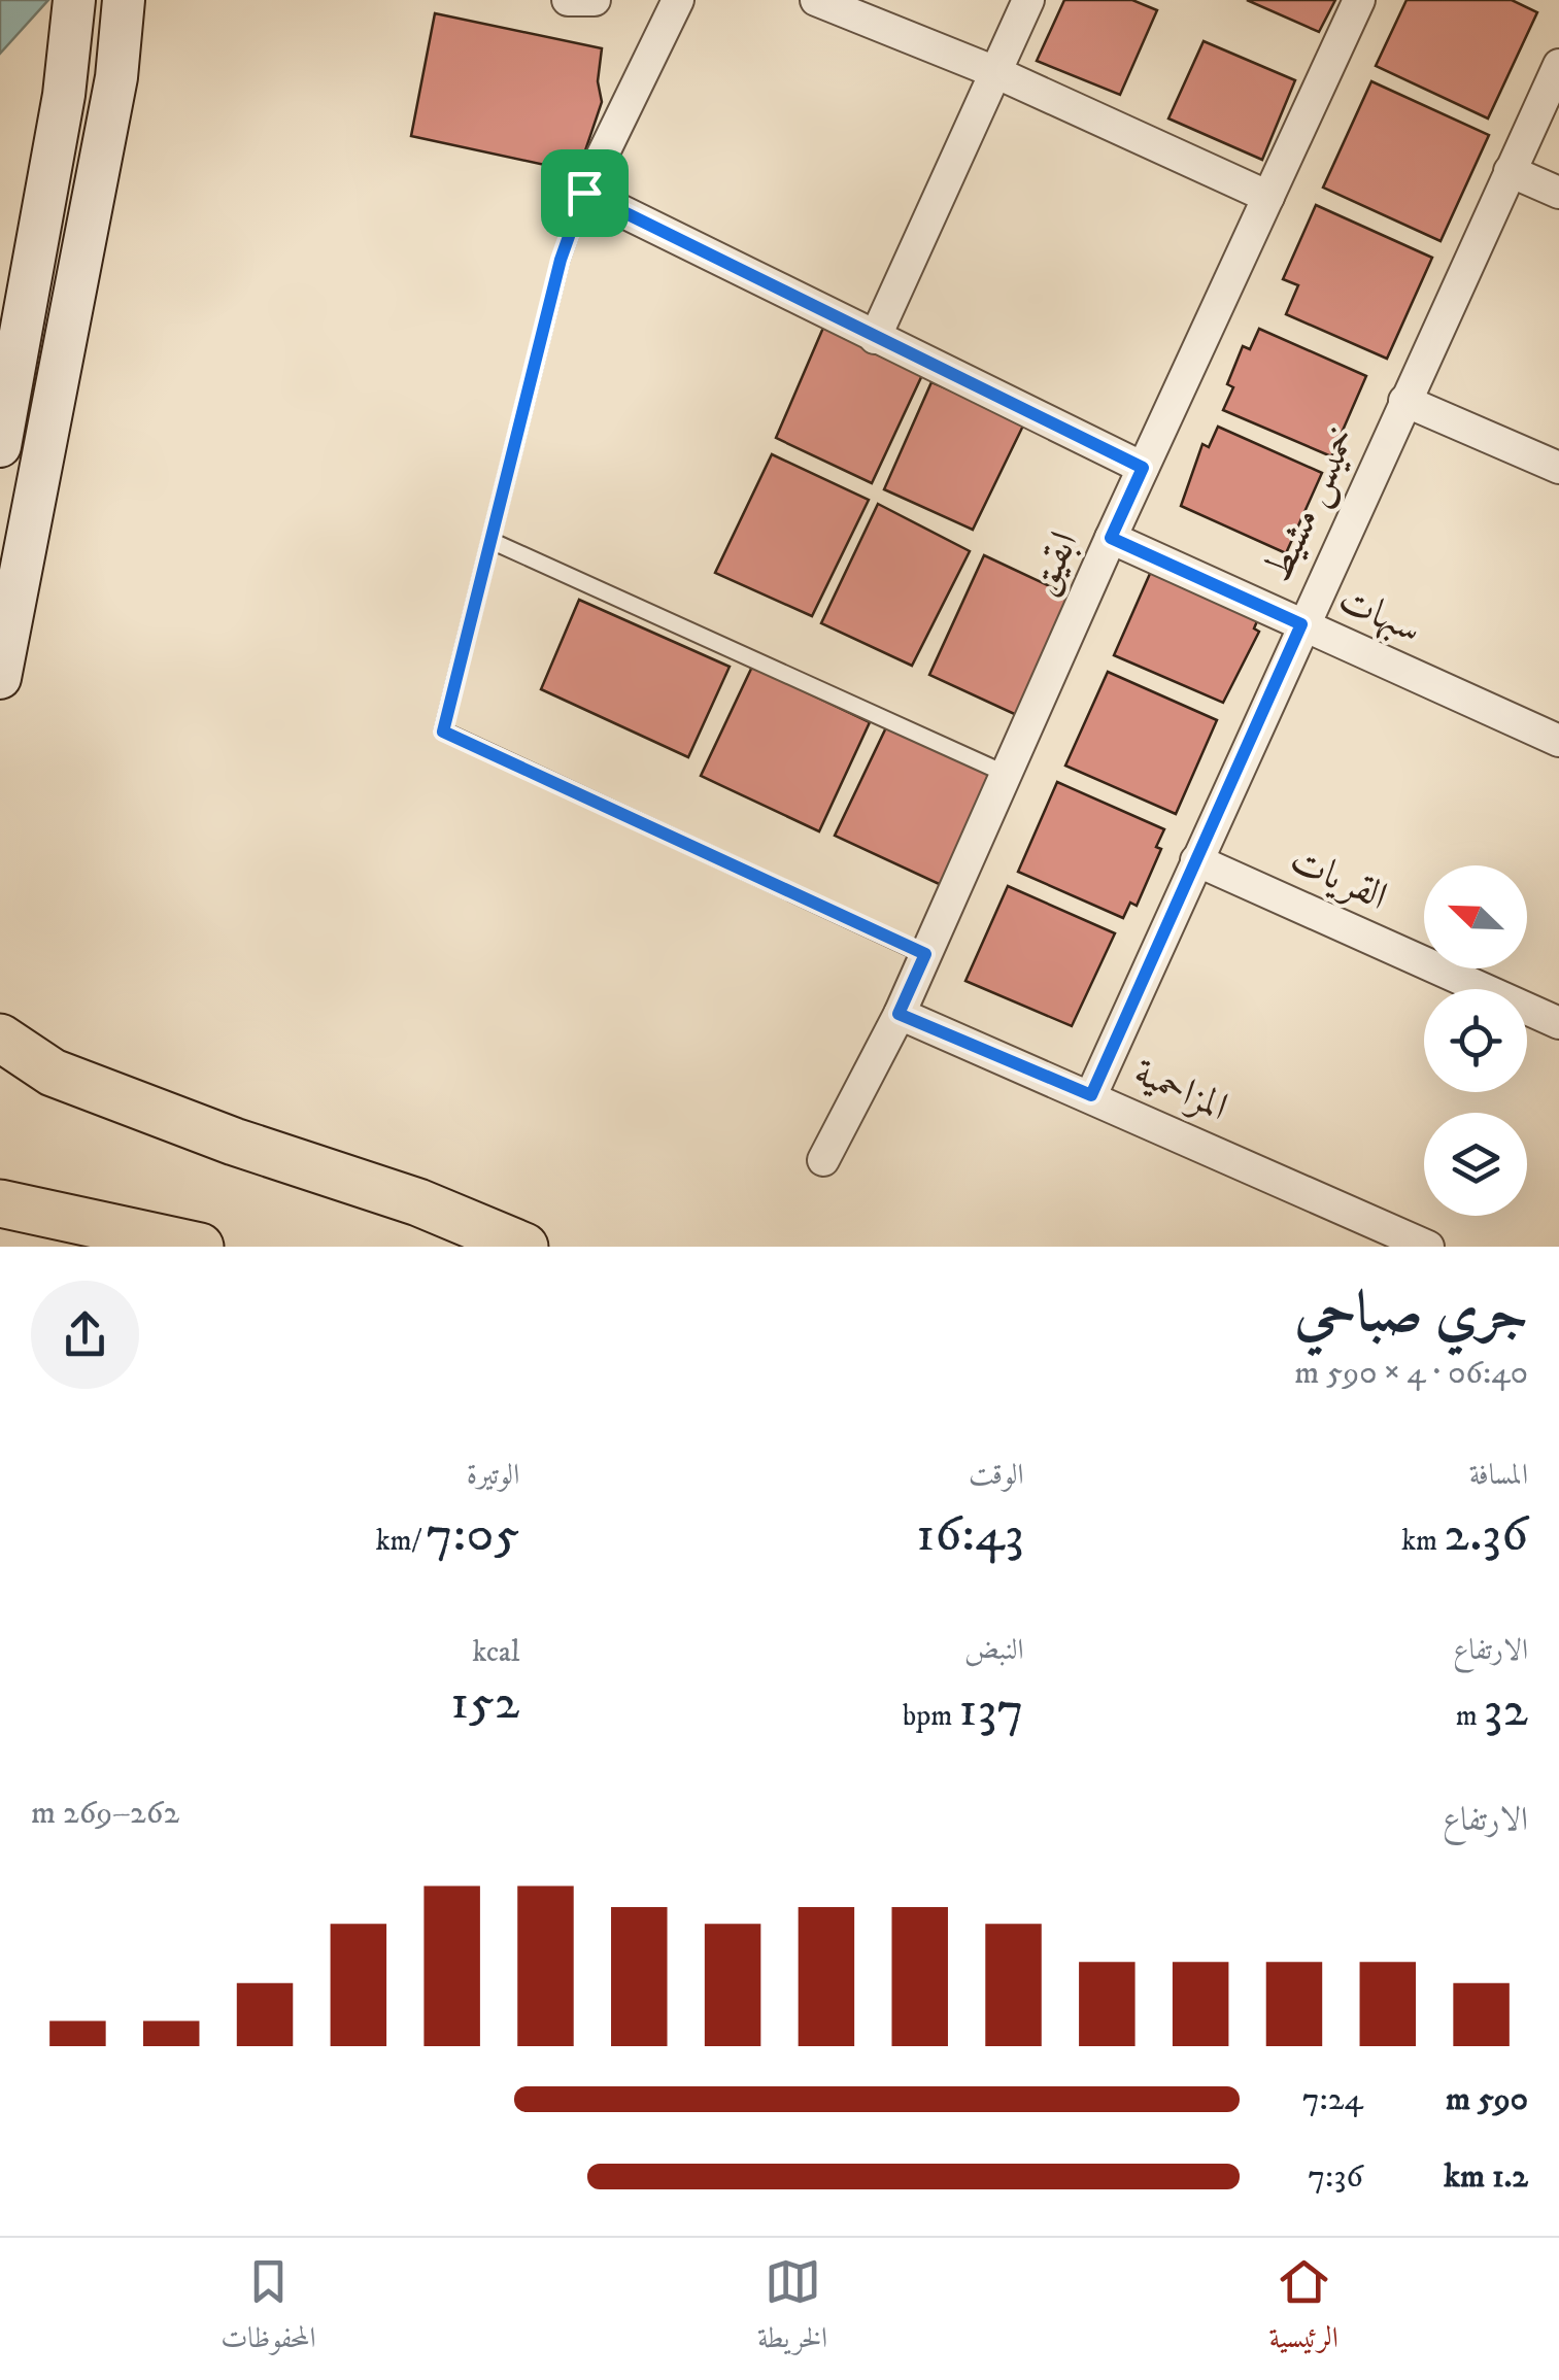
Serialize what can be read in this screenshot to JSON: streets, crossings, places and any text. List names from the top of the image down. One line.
{"streets":{"street":["خميس مشيط","ابقيق","سبهات","القريات","المزاحمية"]},"crossings":[["خميس مشيط","سبهات"],["خميس مشيط","القريات"],["خميس مشيط","المزاحمية"],["ابقيق","سبهات"],["ابقيق","المزاحمية"]],"north":"top left","page":{"heading":["جري صباحي","06:40 · 4 × 590 m"],"stats":[["المسافة","2.36 km"],["الوقت","16:43"],["الوتيرة","7:05 /km"],["الارتفاع","32 m"],["النبض","137 bpm"],["kcal","152"]],"chart":["الارتفاع","262–269 m"],"list":[{"name":"590 m","note":"7:24"},{"name":"1.2 km","note":"7:36"}],"tabs":["الرئيسية","الخريطة","المحفوظات"]}}
